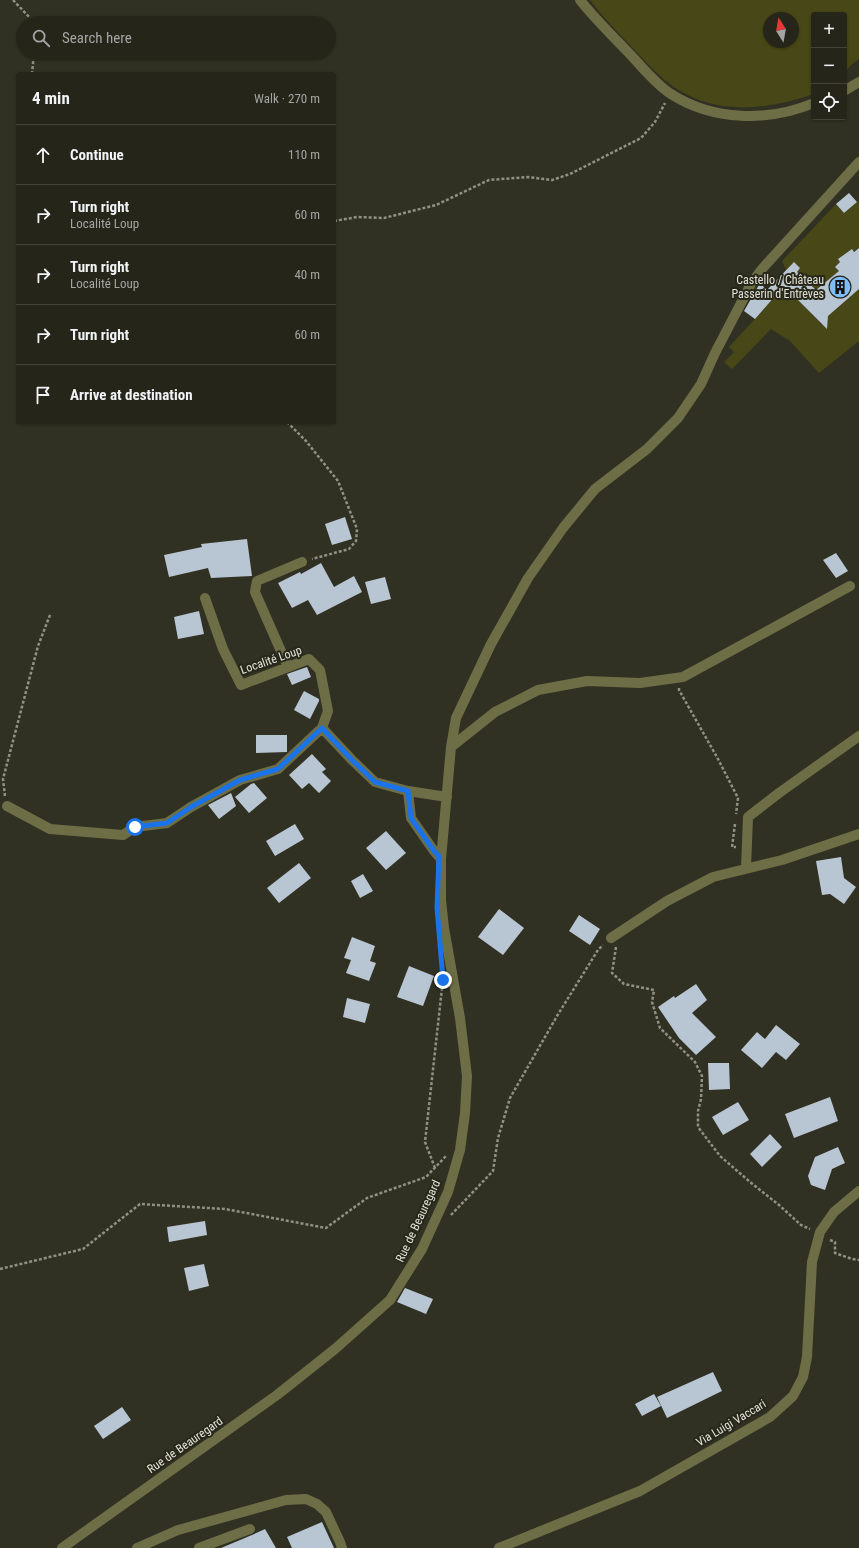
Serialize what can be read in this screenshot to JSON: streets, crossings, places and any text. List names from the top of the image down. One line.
{"streets":{"street":["Localité Loup","Rue de Beauregard","Via Luigi Vaccari"]},"places":{"building":["Castello / Château Passerin d'Entrèves"]},"north":"top","page":{"map_buttons":["+","−"],"search":"Search here","heading":["4 min","Walk · 270 m"],"list":[["Continue","110 m"],["Turn right","Localité Loup","60 m"],["Turn right","Localité Loup","40 m"],["Turn right","60 m"],"Arrive at destination"]}}
